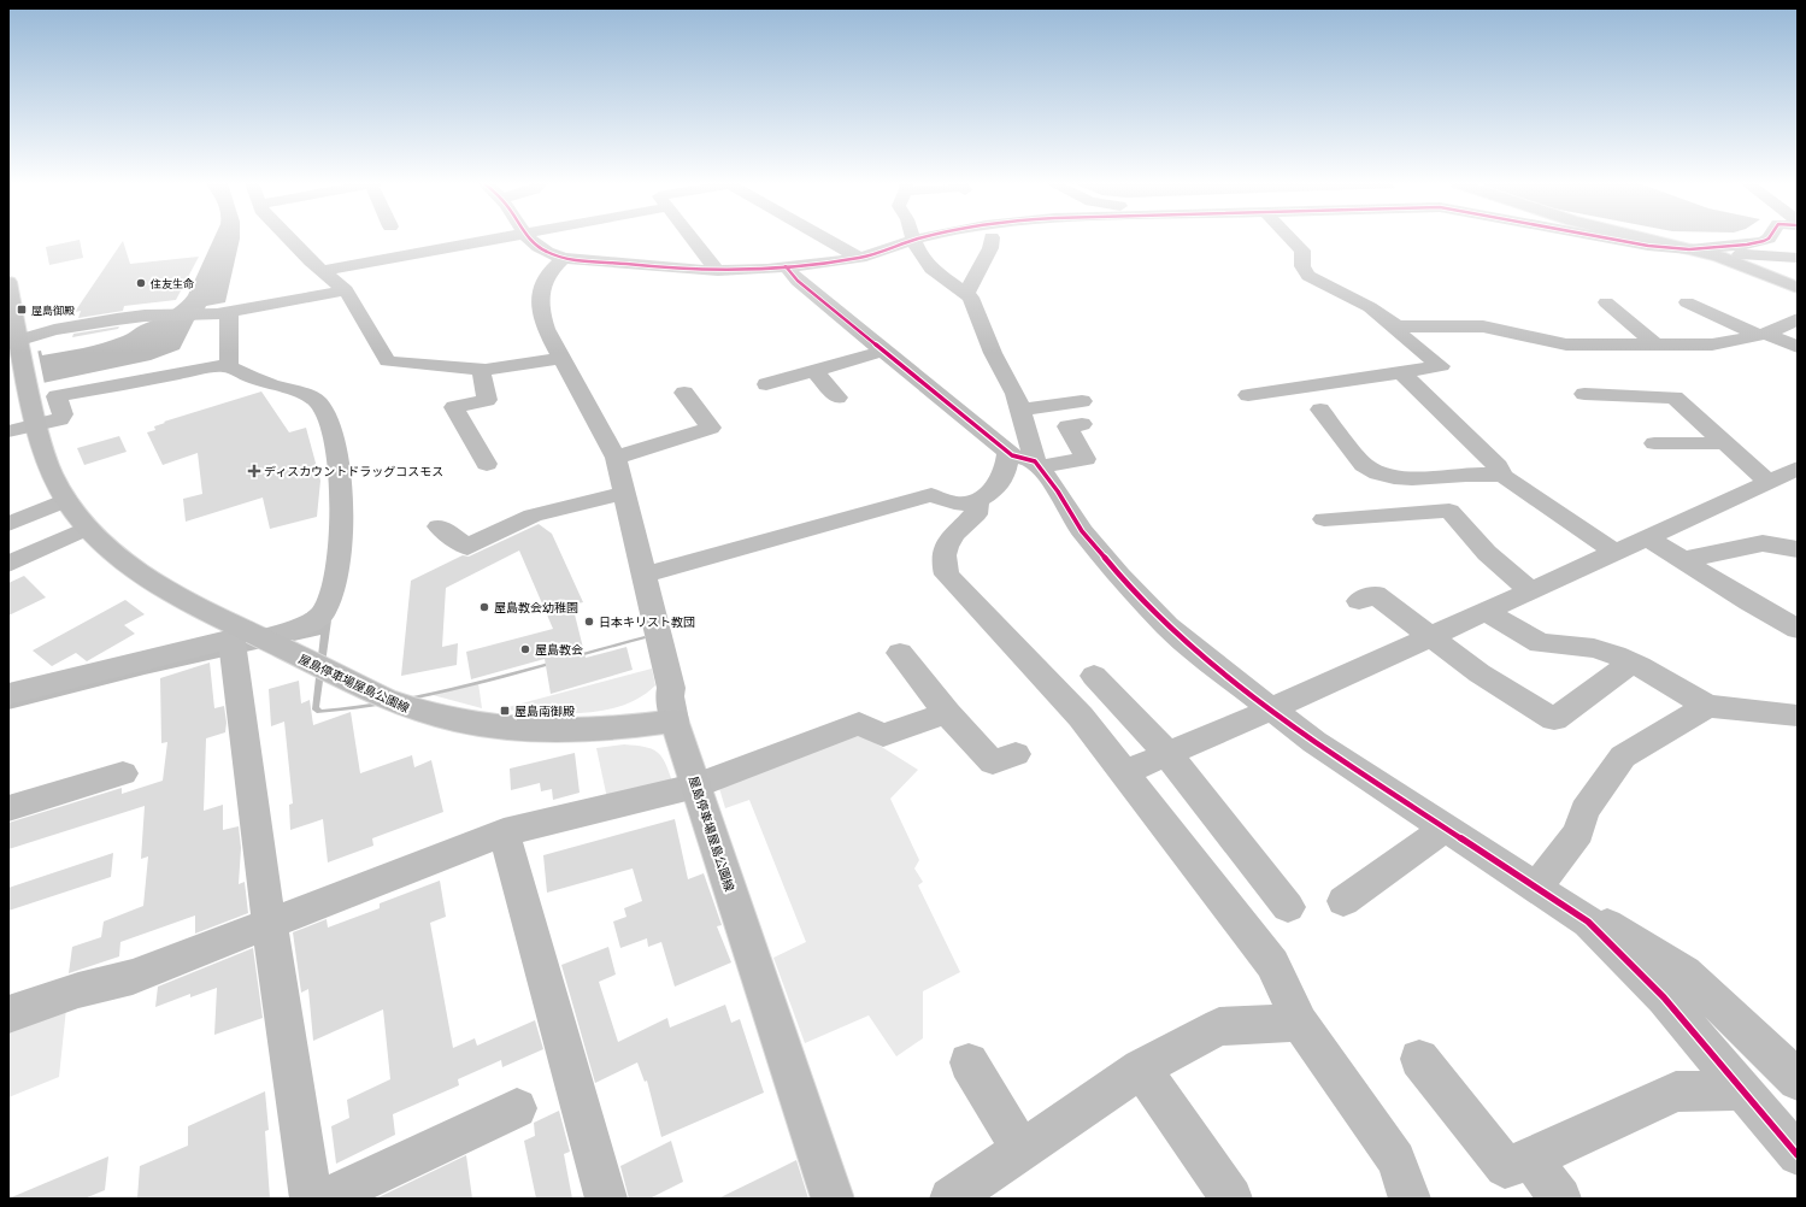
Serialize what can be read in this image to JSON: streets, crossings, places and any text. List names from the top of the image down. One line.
{"streets":{"main road":["屋島停車場屋島公園線"]},"places":{"other":["住友生命","屋島教会幼稚園","日本キリスト教団","屋島教会"],"transit":["屋島御殿","屋島南御殿"],"health":["ディスカウントドラッグコスモス"]}}
